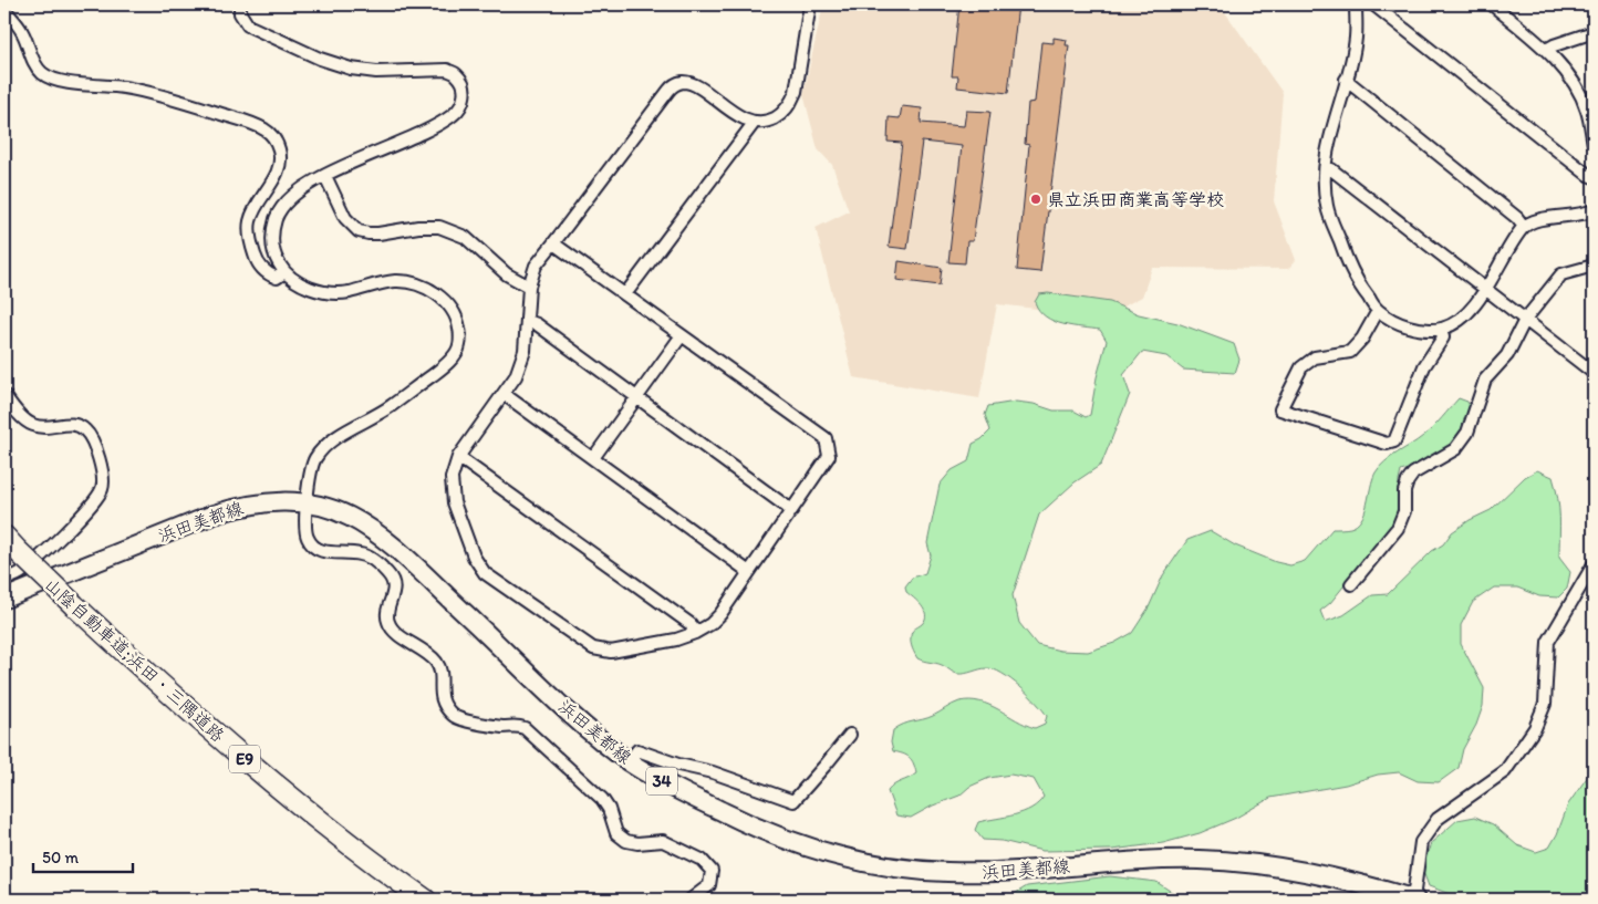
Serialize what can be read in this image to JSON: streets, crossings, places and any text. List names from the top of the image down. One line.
{"streets":{"highway":["山陰自動車道;浜田・三隅道路","E9"],"main road":["浜田美都線","34"]},"places":["県立浜田商業高等学校"],"scale_bar":"50 m"}
